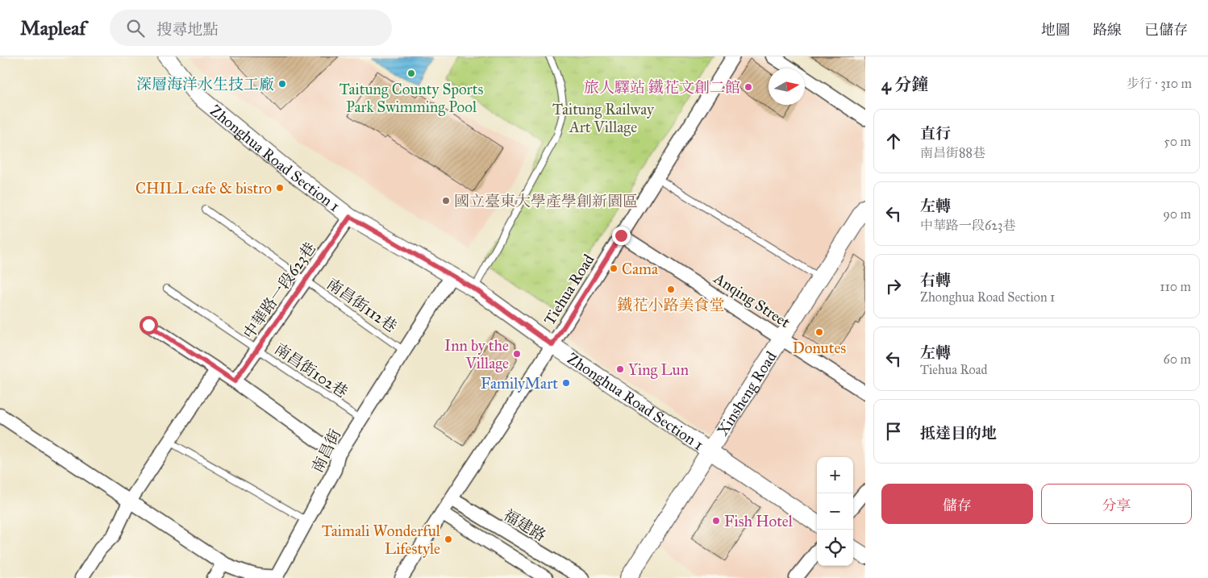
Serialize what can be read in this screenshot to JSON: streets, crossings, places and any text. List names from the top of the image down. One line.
{"streets":{"street":["Zhonghua Road Section 1","Tiehua Road","中華路一段623巷","Anqing Street","Xinsheng Road","南昌街","福建路"],"lane":["南昌街112巷","南昌街102巷"]},"crossings":[["Zhonghua Road Section 1","Tiehua Road"],["Zhonghua Road Section 1","中華路一段623巷"],["Zhonghua Road Section 1","Xinsheng Road"],["Zhonghua Road Section 1","南昌街"],["Tiehua Road","Anqing Street"],["Tiehua Road","福建路"],["中華路一段623巷","南昌街112巷"],["中華路一段623巷","南昌街102巷"],["Anqing Street","Xinsheng Road"],["南昌街112巷","南昌街"],["南昌街102巷","南昌街"]],"parks":["Taitung Railway Art Village"],"places":["Taitung County Sports Park Swimming Pool","深層海洋水生技工廠","旅人驛站 鐵花文創二館","CHILL cafe & bistro","國立臺東大學產學創新園區","Cama","鐵花小路美食堂","Donutes","Inn by the Village","Ying Lun","FamilyMart","Fish Hotel","Taimali Wonderful Lifestyle"],"north":"right","page":{"header":"Mapleaf","search":"搜尋地點","nav":["地圖","路線","已儲存"],"heading":["4 分鐘","步行 · 310 m"],"list":[["直行","南昌街88巷","50 m"],["左轉","中華路一段623巷","90 m"],["右轉","Zhonghua Road Section 1","110 m"],["左轉","Tiehua Road","60 m"],"抵達目的地"],"map_buttons":["+","−"],"buttons":["儲存","分享"]}}
